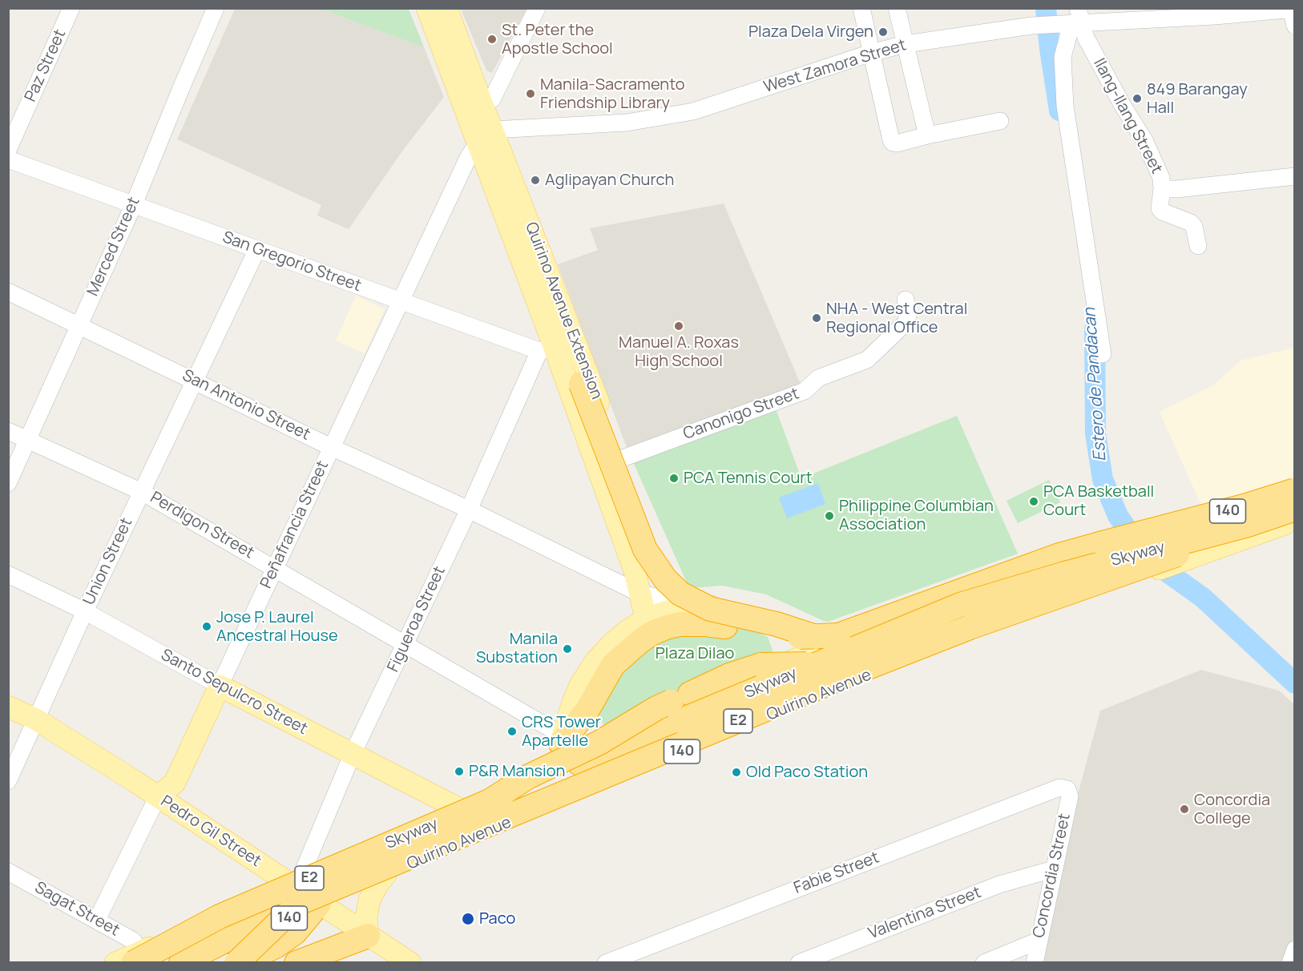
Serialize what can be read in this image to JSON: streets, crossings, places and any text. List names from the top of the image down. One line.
{"streets":{"highway":["Skyway","E2"],"main road":["Quirino Avenue Extension","140","Peñafrancia Street","Santo Sepulcro Street","Quirino Avenue","Pedro Gil Street"],"street":["Paz Street","West Zamora Street","Ilang-Ilang Street","Merced Street","San Gregorio Street","San Antonio Street","Canonigo Street","Perdigon Street","Union Street","Figueroa Street","Fabie Street","Concordia Street","Sagat Street","Valentina Street"]},"crossings":[["West Zamora Street","Ilang-Ilang Street"],["West Zamora Street","Quirino Avenue Extension"],["West Zamora Street","Peñafrancia Street"],["Merced Street","San Gregorio Street"],["Merced Street","San Antonio Street"],["Merced Street","Perdigon Street"],["San Gregorio Street","Quirino Avenue Extension"],["San Gregorio Street","Peñafrancia Street"],["San Gregorio Street","Union Street"],["San Gregorio Street","Figueroa Street"],["Quirino Avenue Extension","San Antonio Street"],["Quirino Avenue Extension","Canonigo Street"],["Quirino Avenue Extension","Peñafrancia Street"],["Quirino Avenue Extension","Figueroa Street"],["San Antonio Street","Peñafrancia Street"],["San Antonio Street","Union Street"],["San Antonio Street","Figueroa Street"],["Peñafrancia Street","Perdigon Street"],["Peñafrancia Street","Santo Sepulcro Street"],["Peñafrancia Street","Pedro Gil Street"],["Peñafrancia Street","Sagat Street"],["Perdigon Street","Union Street"],["Perdigon Street","Figueroa Street"],["Perdigon Street","Quirino Avenue"],["Skyway","Figueroa Street"],["Skyway","Quirino Avenue"],["Skyway","Pedro Gil Street"],["Skyway","Sagat Street"],["Union Street","Santo Sepulcro Street"],["Union Street","Pedro Gil Street"],["Figueroa Street","Santo Sepulcro Street"],["Figueroa Street","Quirino Avenue"],["Figueroa Street","Pedro Gil Street"],["Santo Sepulcro Street","Quirino Avenue"],["Quirino Avenue","Pedro Gil Street"],["Quirino Avenue","Sagat Street"],["Fabie Street","Concordia Street"],["Concordia Street","Valentina Street"]],"water":["Estero de Pandacan"],"parks":["Plaza Dilao"],"places":["Plaza Dela Virgen","St. Peter the Apostle School","Manila-Sacramento Friendship Library","849 Barangay Hall","Aglipayan Church","NHA - West Central Regional Office","Manuel A. Roxas High School","PCA Tennis Court","PCA Basketball Court","Philippine Columbian Association","Jose P. Laurel Ancestral House","Manila Substation","CRS Tower Apartelle","P&R Mansion","Old Paco Station","Concordia College","Paco"]}
